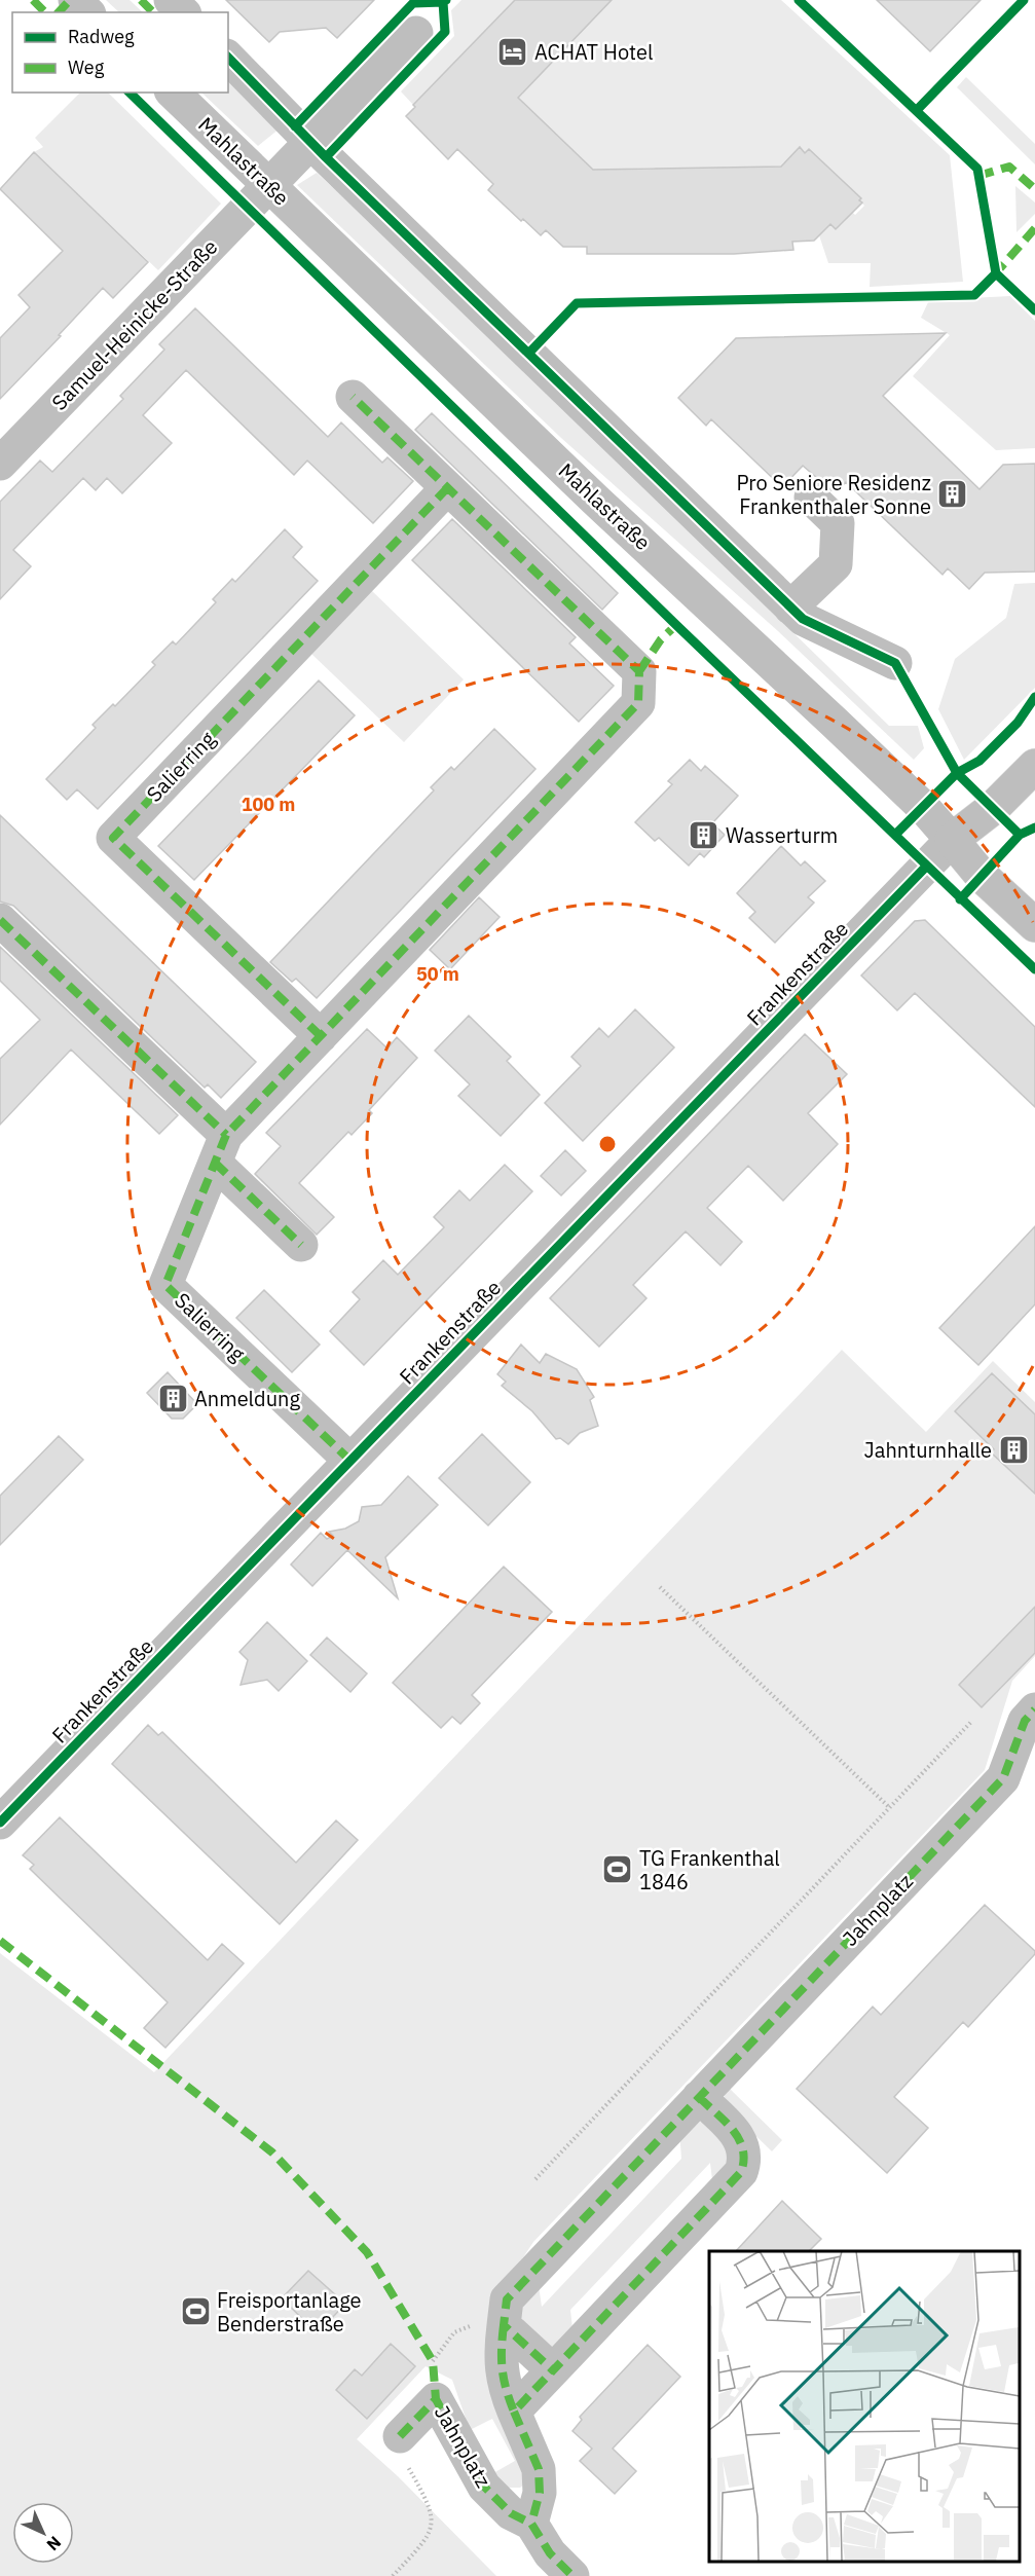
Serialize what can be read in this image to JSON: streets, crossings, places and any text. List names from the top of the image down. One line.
{"streets":{"street":["Mahlastraße","Samuel-Heinicke-Straße","Salierring","Frankenstraße","Jahnplatz"]},"crossings":[["Mahlastraße","Samuel-Heinicke-Straße"],["Mahlastraße","Frankenstraße"],["Salierring","Frankenstraße"]],"places":{"hotel":["ACHAT Hotel"],"building":["Pro Seniore Residenz Frankenthaler Sonne","Wasserturm","Anmeldung","Jahnturnhalle"],"sports":["TG Frankenthal 1846","Freisportanlage Benderstraße"]},"legend":["Radweg","Weg"],"north":"bottom right","rings":["100 m","50 m"]}
